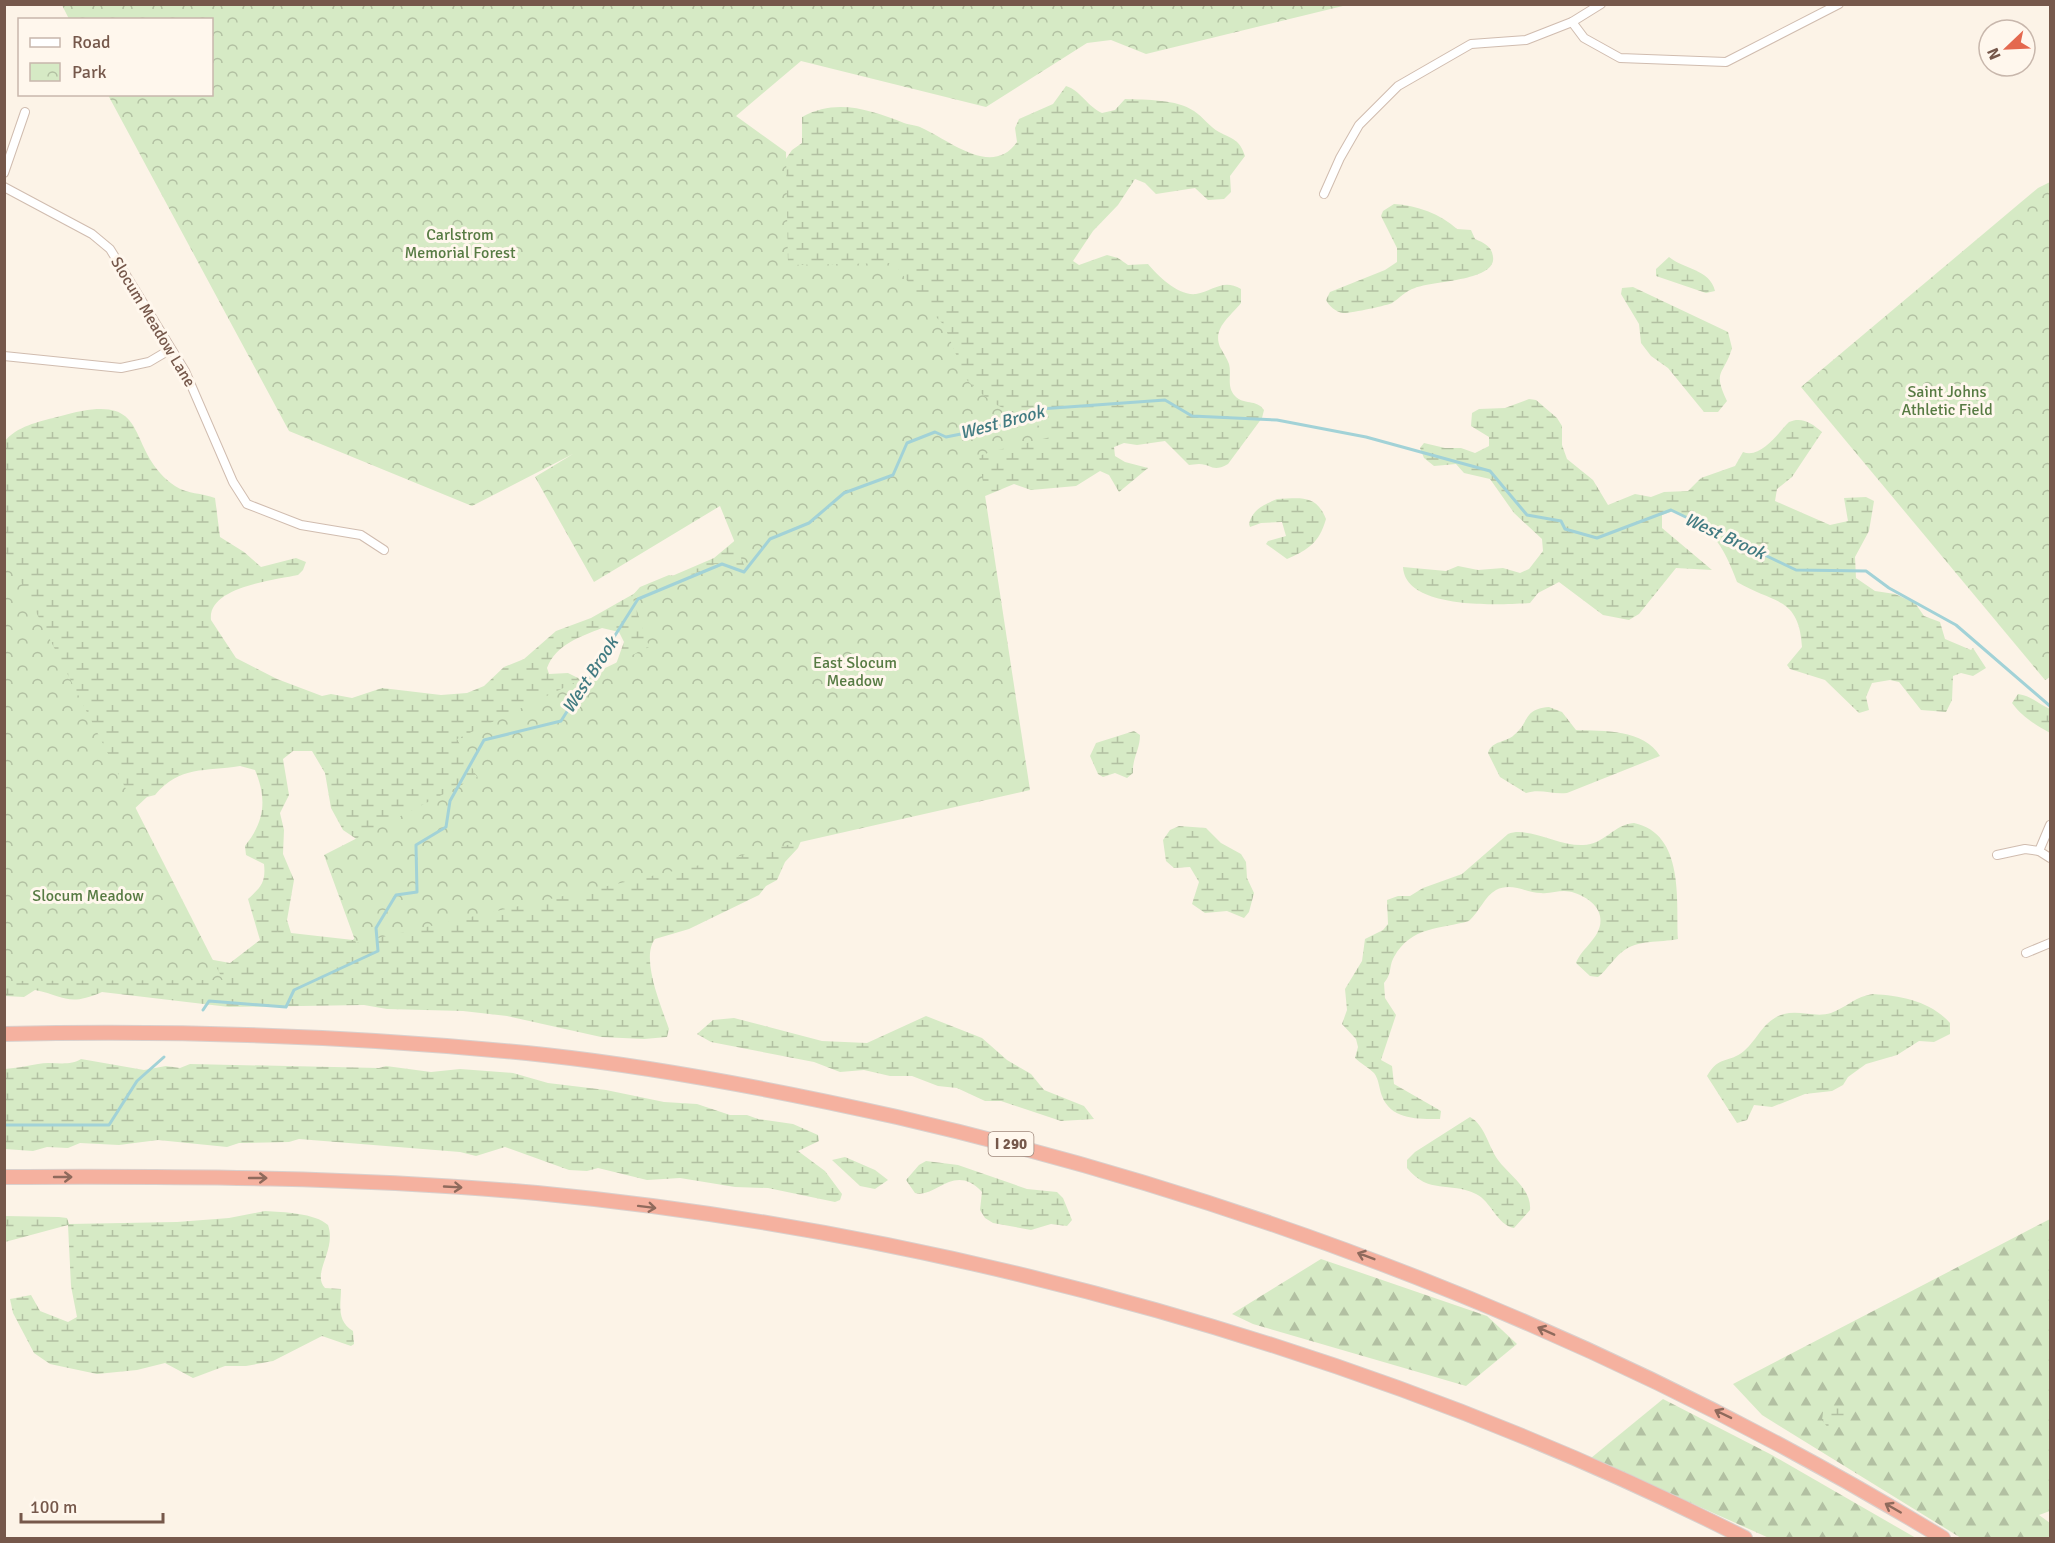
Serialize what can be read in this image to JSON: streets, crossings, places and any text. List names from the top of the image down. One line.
{"streets":{"highway":["I 290"],"street":["Slocum Meadow Lane"]},"water":["West Brook"],"parks":["Carlstrom Memorial Forest","Saint Johns Athletic Field","East Slocum Meadow","Slocum Meadow"],"legend":["Road","Park"],"scale_bar":"100 m","north":"bottom left"}
